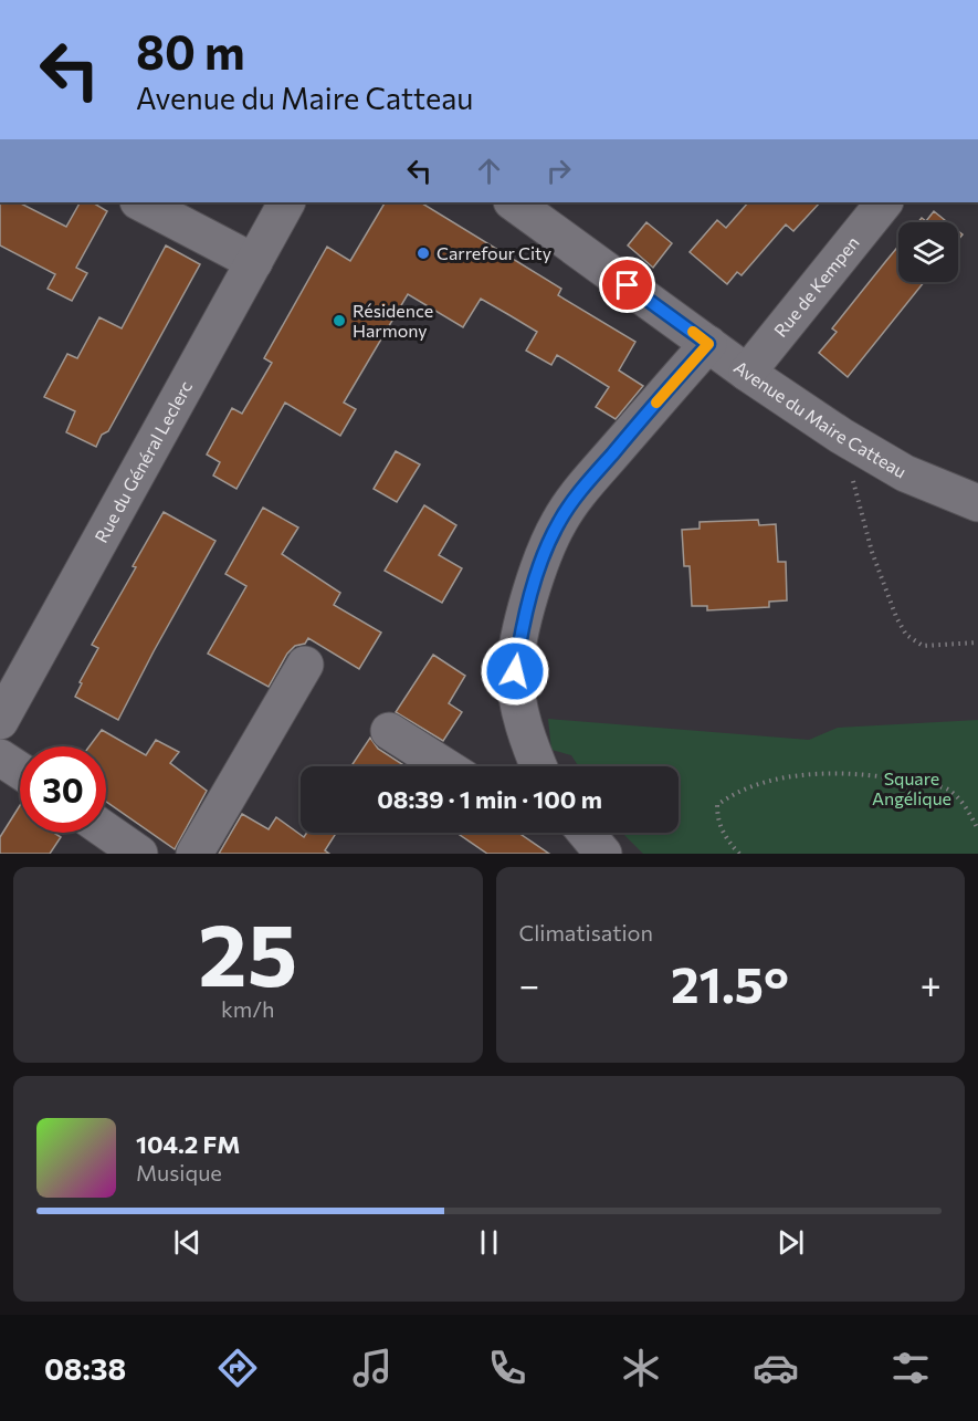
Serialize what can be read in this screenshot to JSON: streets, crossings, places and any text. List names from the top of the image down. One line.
{"streets":{"street":["Rue de Kempen","Avenue du Maire Catteau","Rue du Général Leclerc"]},"crossings":[["Rue de Kempen","Avenue du Maire Catteau"]],"parks":["Square Angélique"],"places":["Carrefour City","Résidence Harmony"],"page":{"turn":["80 m","Avenue du Maire Catteau"],"limit":"30","trip":"08:39 · 1 min · 100 m","tile":[["25","km/h"],"Climatisation"],"heat":["−","21.5°","+"],"song":["104.2 FM","Musique"],"tabs":"08:38"}}
